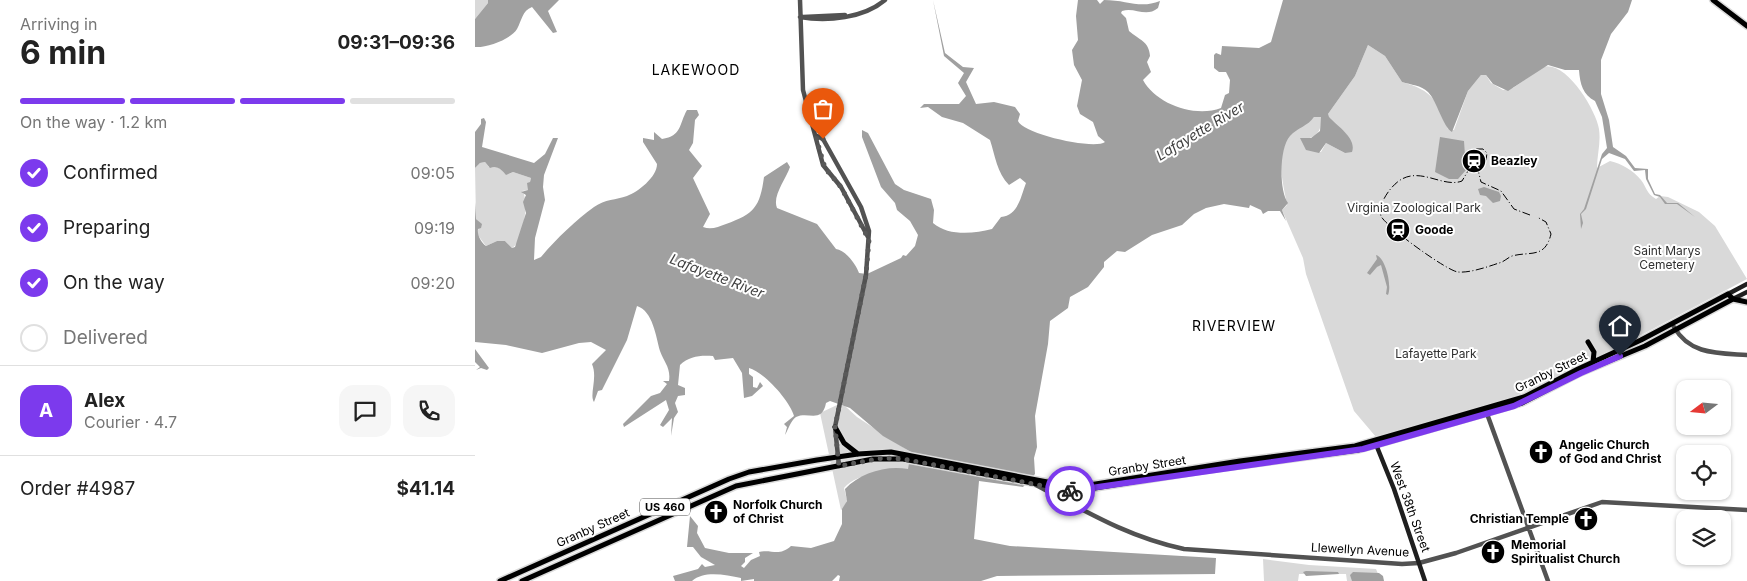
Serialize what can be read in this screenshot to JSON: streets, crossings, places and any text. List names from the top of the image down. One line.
{"streets":{"main road":["Granby Street","US 460","West 38th Street"],"street":["Llewellyn Avenue"]},"crossings":[["Granby Street","US 460"],["Granby Street","West 38th Street"],["Granby Street","Llewellyn Avenue"],["West 38th Street","Llewellyn Avenue"]],"districts":["LAKEWOOD","RIVERVIEW"],"water":["Lafayette River"],"parks":["Virginia Zoological Park","Saint Marys Cemetery","Lafayette Park"],"places":{"station":["Beazley","Goode"],"church":["Angelic Church of God and Christ","Norfolk Church of Christ","Christian Temple","Memorial Spiritualist Church"]},"north":"left","page":{"heading":["6 min","Arriving in","09:31–09:36"],"panel":["Alex","Courier · 4.7","Order #4987","$41.14"],"bar":"On the way · 1.2 km","list":[["Confirmed","09:05"],["Preparing","09:19"],["On the way","09:20"],"Delivered"],"round":"A"}}
